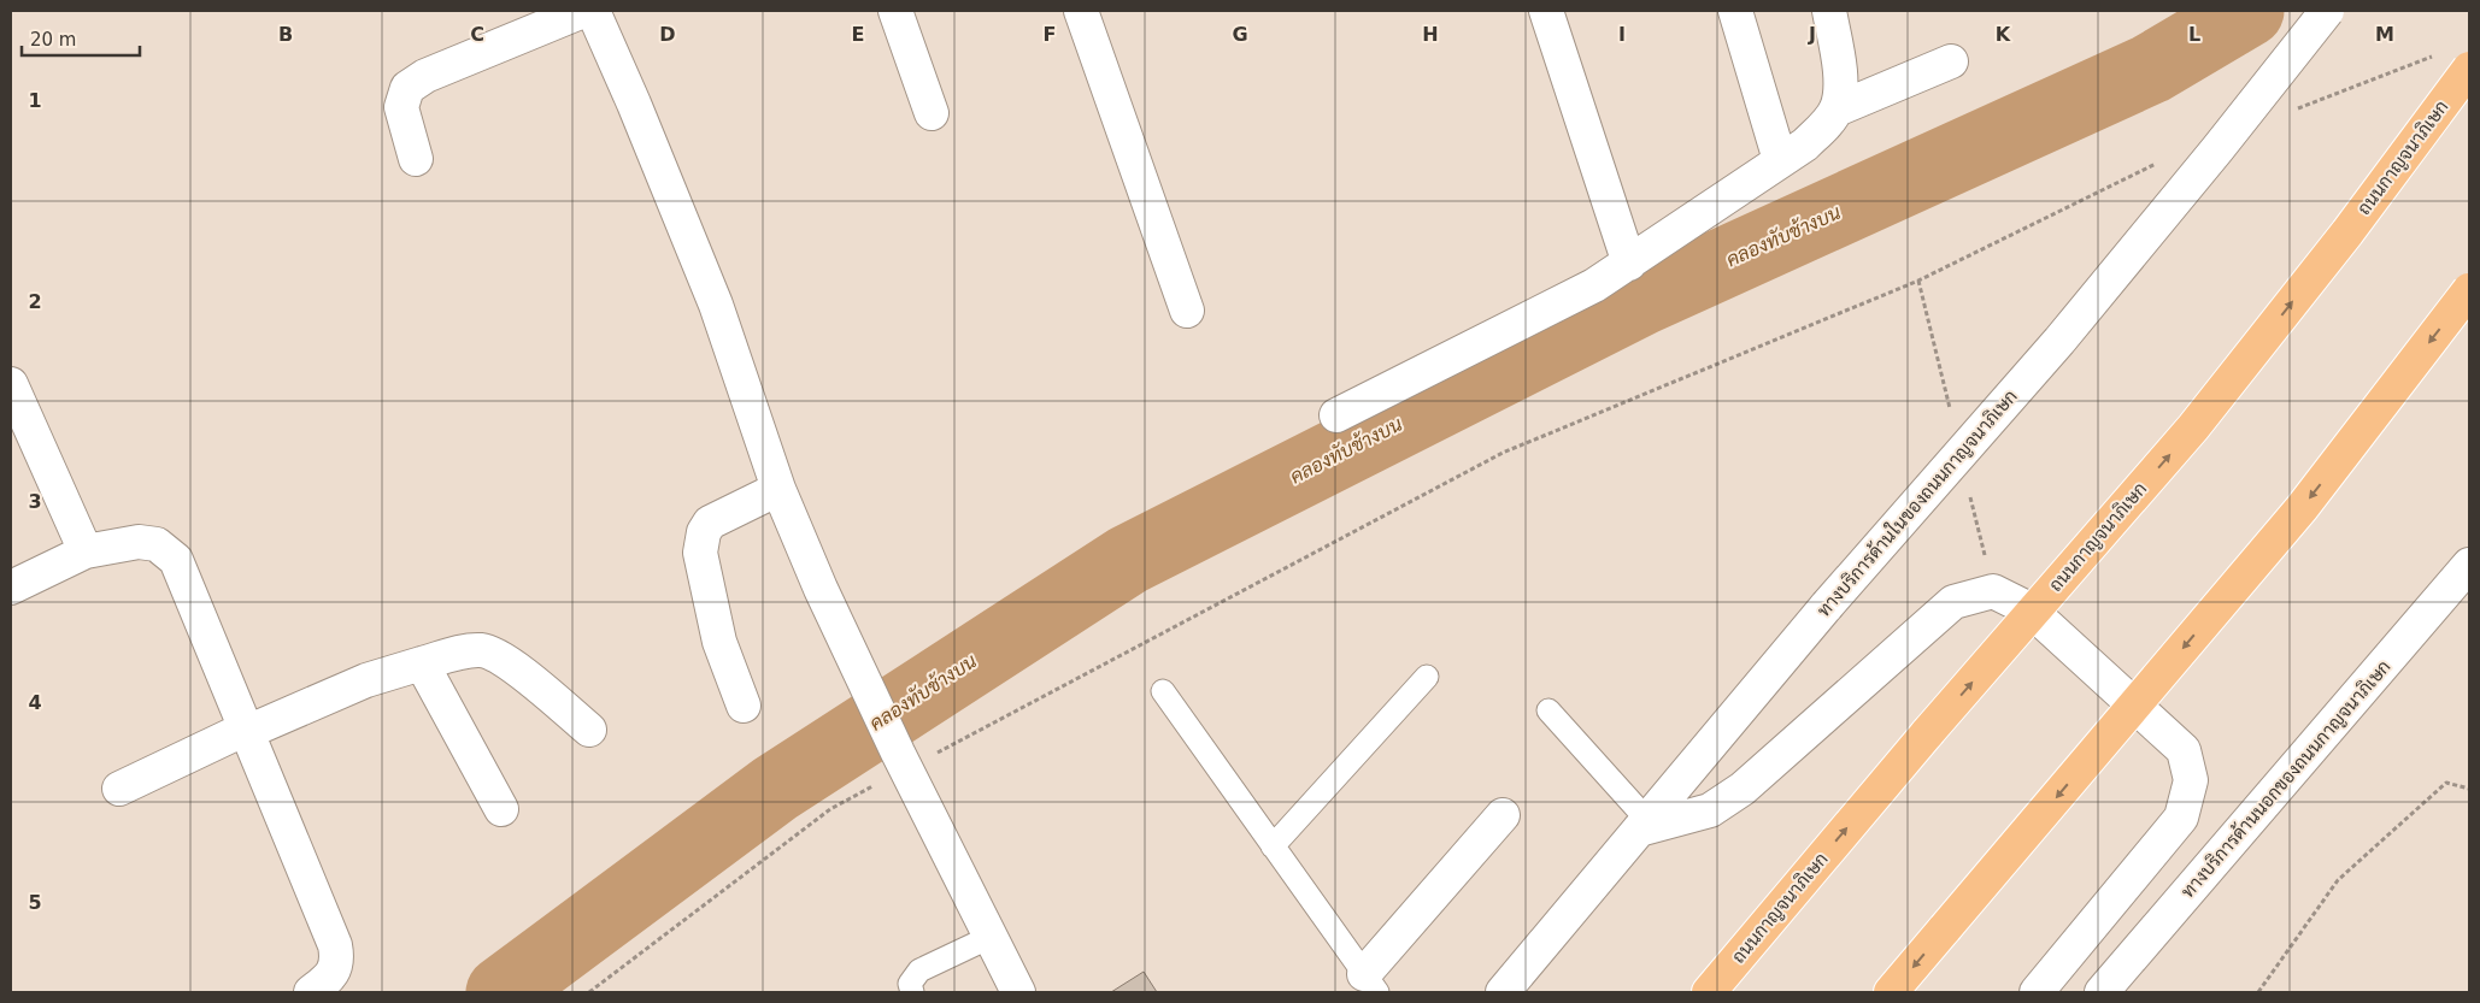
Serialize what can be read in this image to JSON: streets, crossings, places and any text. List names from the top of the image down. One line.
{"streets":{"highway":["ถนนกาญจนาภิเษก"],"street":["ทางบริการด้านในของถนนกาญจนาภิเษก","ทางบริการด้านนอกของถนนกาญจนาภิเษก"]},"water":["คลองทับช้างบน"],"scale_bar":"20 m","grid":{"columns":["B","C","D","E","F","G","H","I","J","K","L","M"],"rows":["1","2","3","4","5"]}}
